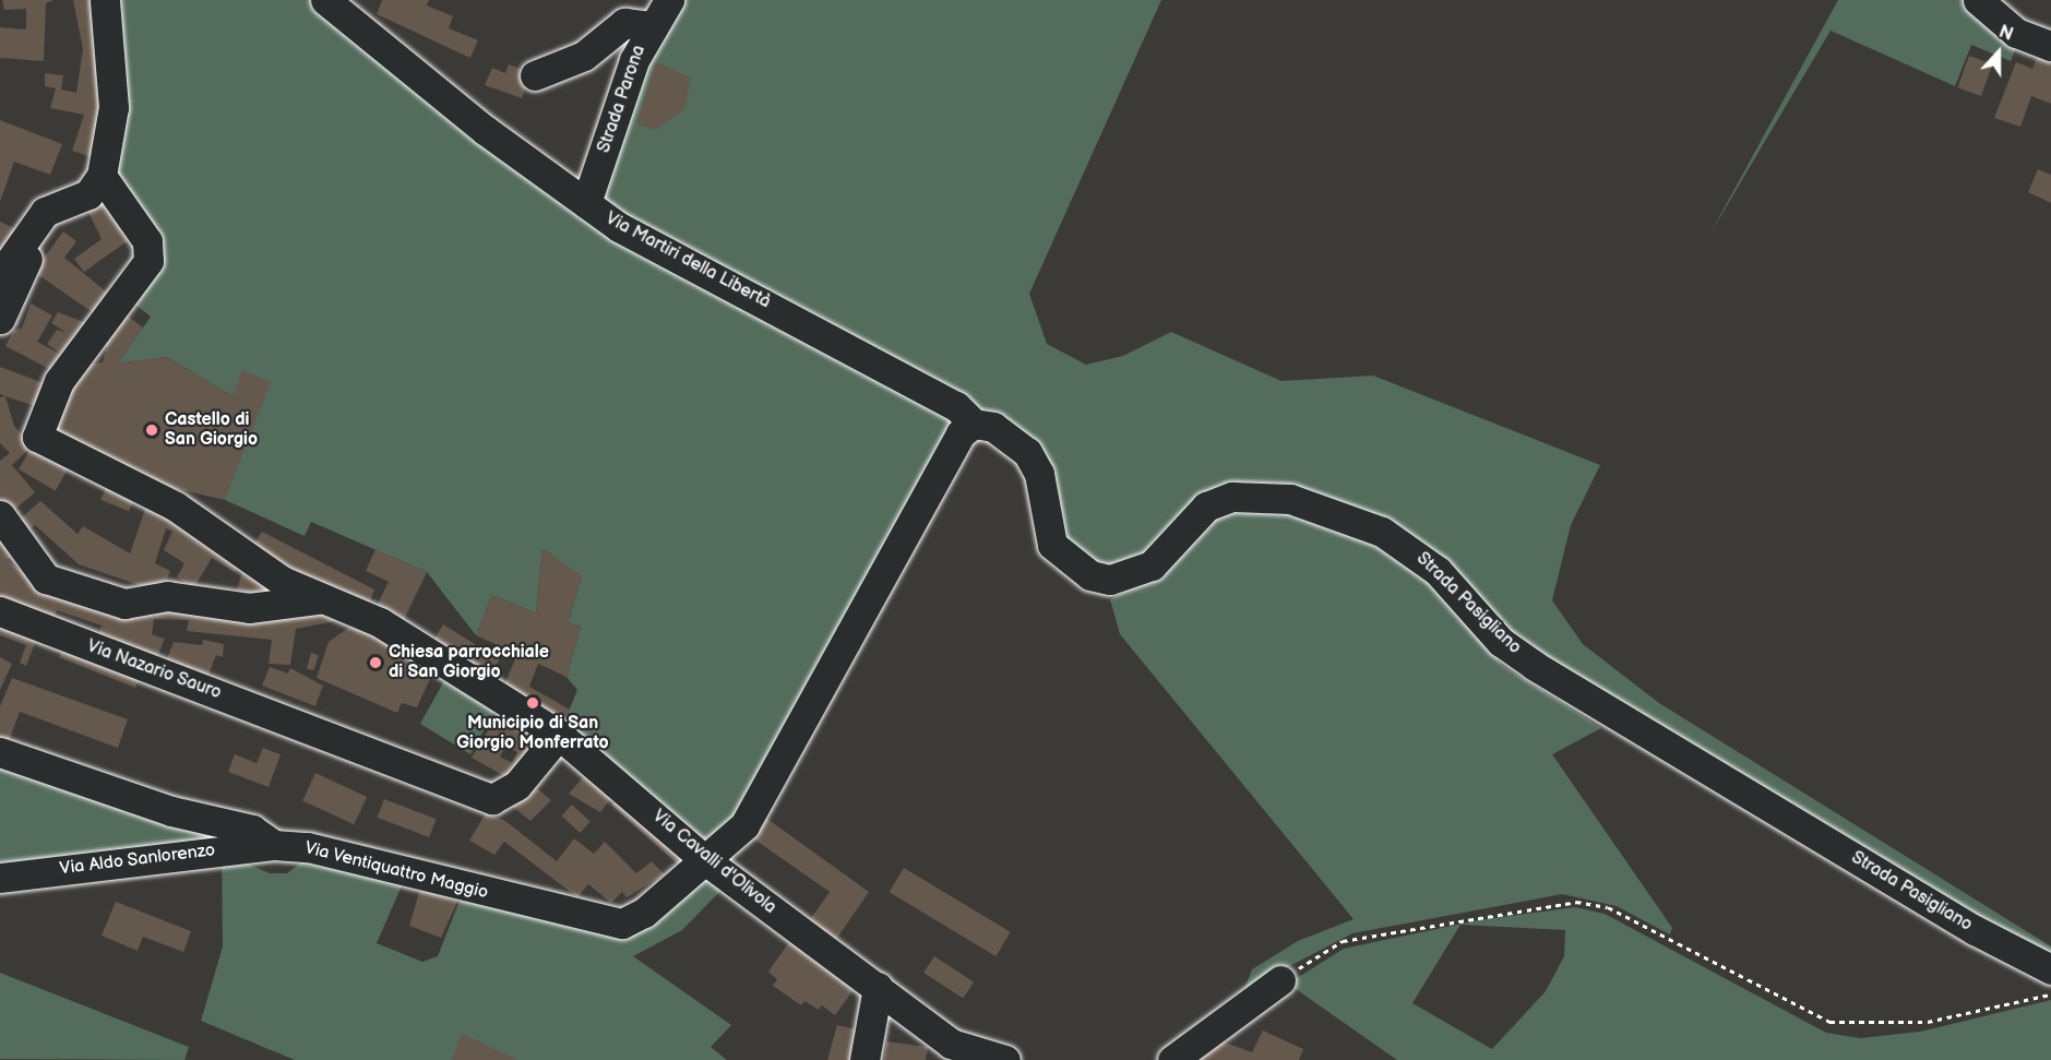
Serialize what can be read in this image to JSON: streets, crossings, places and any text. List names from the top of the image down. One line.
{"streets":{"street":["Strada Parona","Via Martiri della Libertà","Strada Pasigliano","Via Nazario Sauro","Via Aldo Sanlorenzo","Via Cavalli d'Olivola","Via Ventiquattro Maggio"]},"crossings":[["Strada Parona","Via Martiri della Libertà"],["Via Martiri della Libertà","Strada Pasigliano"],["Via Martiri della Libertà","Via Ventiquattro Maggio"],["Strada Pasigliano","Via Ventiquattro Maggio"],["Via Nazario Sauro","Via Cavalli d'Olivola"],["Via Aldo Sanlorenzo","Via Ventiquattro Maggio"],["Via Cavalli d'Olivola","Via Ventiquattro Maggio"]],"places":["Castello di San Giorgio","Chiesa parrocchiale di San Giorgio","Municipio di San Giorgio Monferrato"],"north":"top"}
